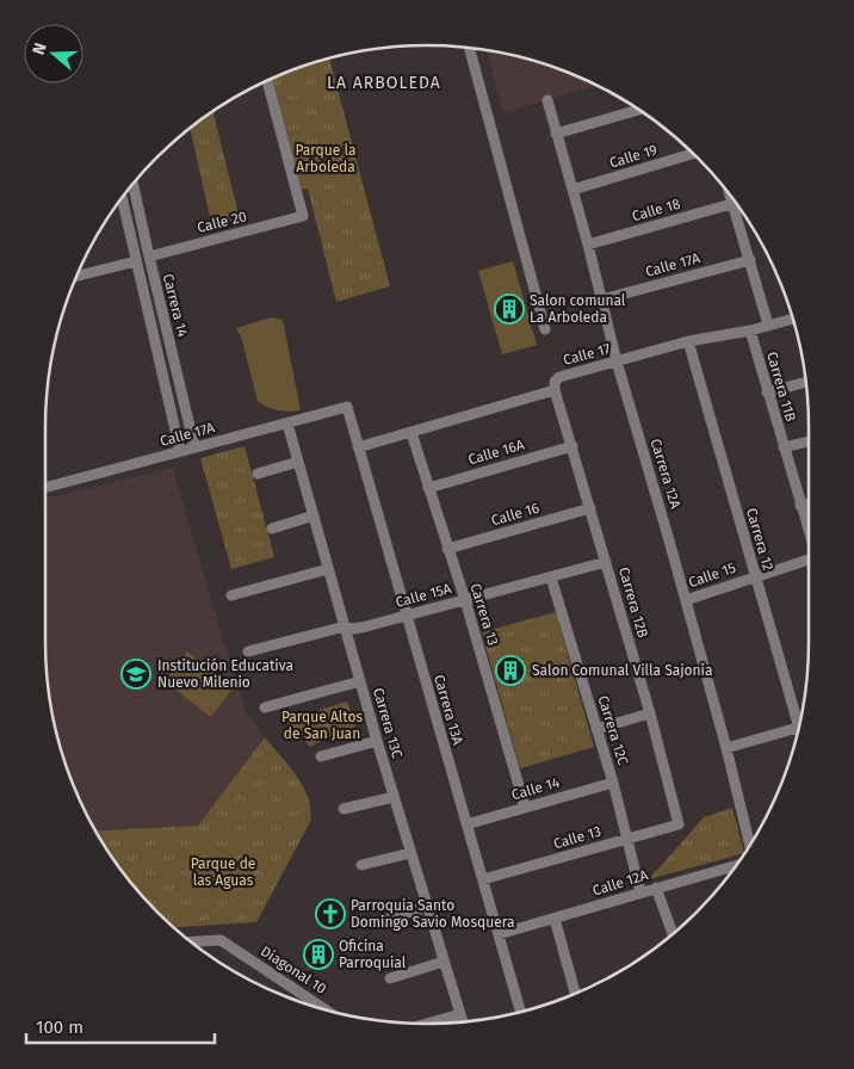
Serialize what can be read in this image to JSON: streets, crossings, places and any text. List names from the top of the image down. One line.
{"streets":{"street":["Calle 19","Calle 18","Calle 20","Calle 17A","Carrera 14","Calle 17","Carrera 11B","Calle 16A","Carrera 12A","Calle 16","Carrera 12","Calle 15","Calle 15A","Carrera 12B","Carrera 13","Carrera 13A","Carrera 13C","Carrera 12C","Calle 14","Calle 13","Calle 12A","Diagonal 10"]},"crossings":[["Calle 19","Carrera 12A"],["Calle 18","Carrera 12A"],["Calle 20","Carrera 14"],["Calle 17A","Carrera 14"],["Calle 17A","Carrera 12A"],["Calle 17A","Carrera 13A"],["Calle 17A","Carrera 13C"],["Calle 17","Carrera 11B"],["Calle 17","Carrera 12A"],["Calle 17","Carrera 12"],["Calle 17","Carrera 12B"],["Calle 17","Carrera 13"],["Calle 17","Carrera 13A"],["Calle 16A","Carrera 12B"],["Calle 16A","Carrera 13"],["Carrera 12A","Calle 15"],["Calle 16","Carrera 12B"],["Calle 16","Carrera 13"],["Carrera 12","Calle 15"],["Calle 15A","Carrera 12B"],["Calle 15A","Carrera 13"],["Calle 15A","Carrera 13A"],["Calle 15A","Carrera 13C"],["Calle 15A","Carrera 12C"],["Carrera 12B","Calle 13"],["Carrera 13","Calle 14"],["Carrera 13A","Calle 14"],["Carrera 13A","Calle 13"],["Carrera 13A","Calle 12A"],["Carrera 12C","Calle 14"],["Carrera 12C","Calle 13"],["Carrera 12C","Calle 12A"]],"districts":["LA ARBOLEDA"],"parks":["Parque la Arboleda","Parque Altos de San Juan","Parque de las Aguas"],"places":{"building":["Salon comunal La Arboleda","Salon Comunal Villa Sajonia","Oficina Parroquial"],"school or university":["Institución Educativa Nuevo Milenio"],"church":["Parroquia Santo Domingo Savio Mosquera"]},"scale_bar":"100 m","north":"left"}
